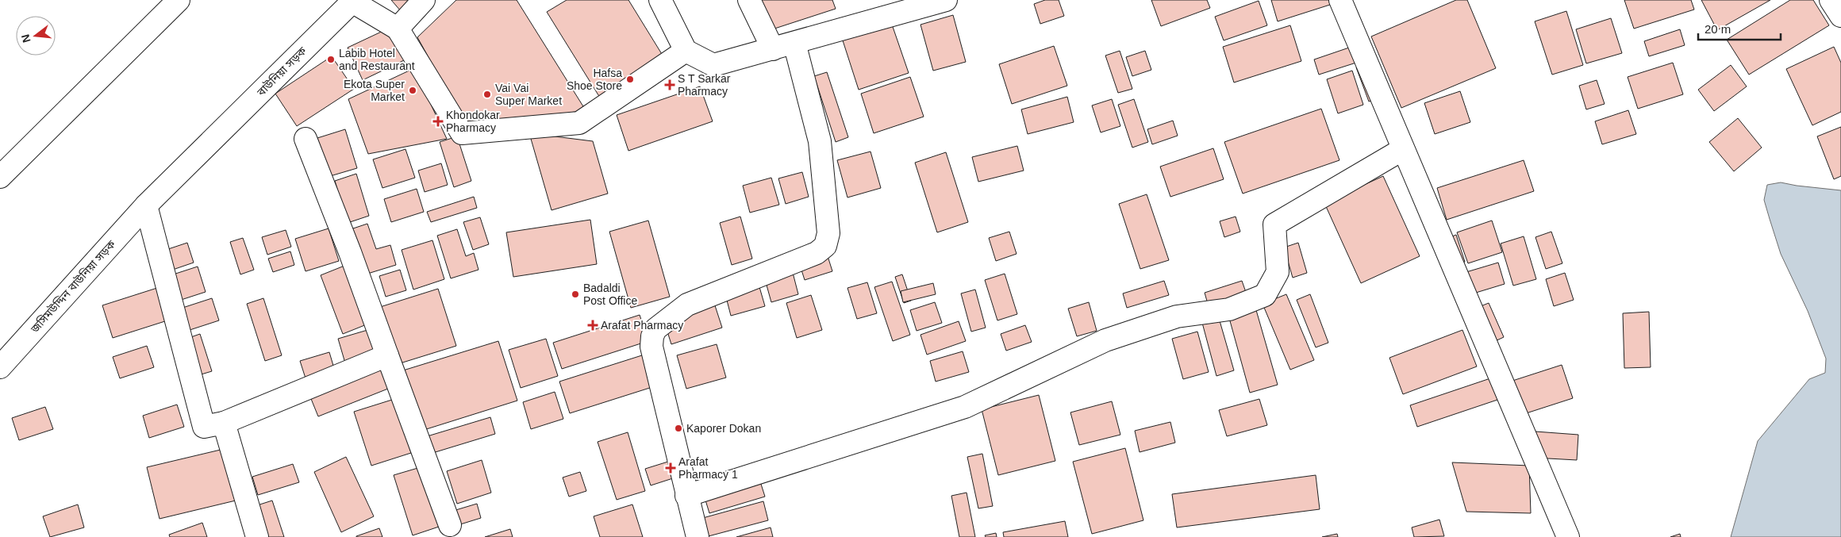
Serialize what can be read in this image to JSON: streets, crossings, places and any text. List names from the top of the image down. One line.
{"streets":{"street":["বাউনিয়া সড়ক","জসিমউদ্দিন বাউনিয়া সড়ক"]},"crossings":[["বাউনিয়া সড়ক","জসিমউদ্দিন বাউনিয়া সড়ক"]],"places":{"other":["Labib Hotel and Restaurant","Hafsa Shoe Store","Ekota Super Market","Vai Vai Super Market","Badaldi Post Office","Kaporer Dokan"],"health":["S T Sarkar Pharmacy","Khondokar Pharmacy","Arafat Pharmacy","Arafat Pharmacy 1"]},"scale_bar":"20 m","north":"left"}
